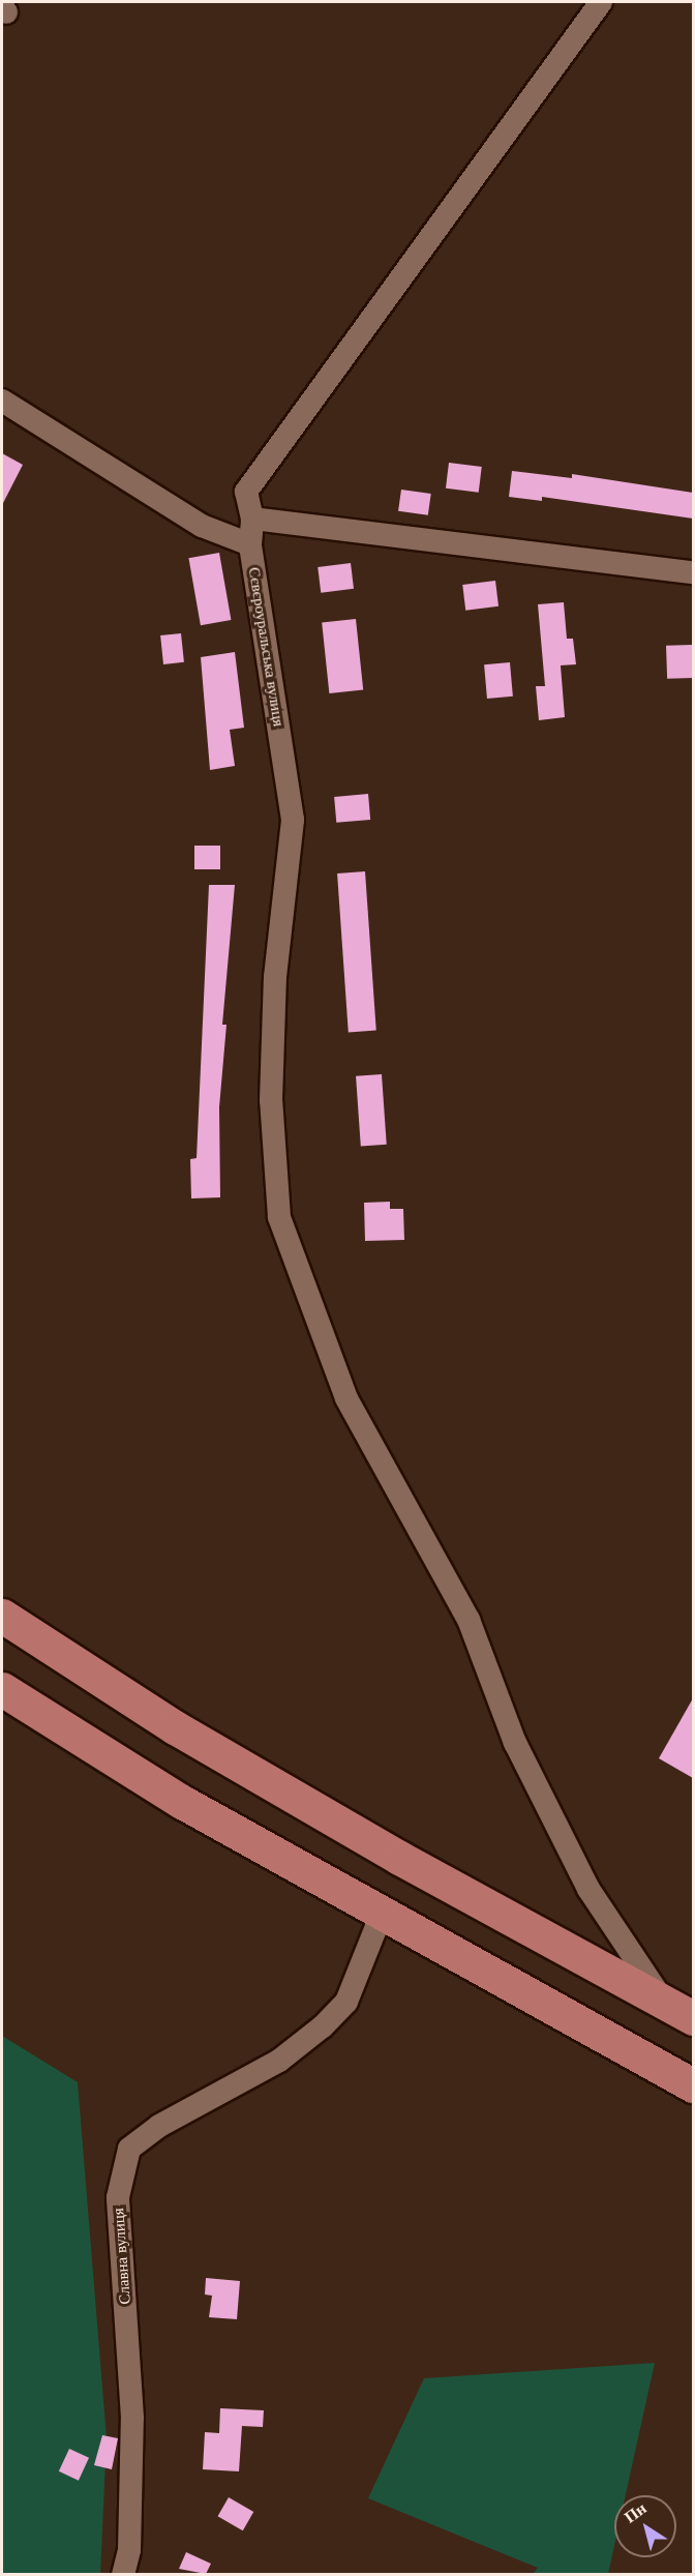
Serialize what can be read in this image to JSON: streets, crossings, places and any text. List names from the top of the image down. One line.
{"streets":{"street":["Сєвєроуральська вулиця","Славна вулиця"]},"north":"top left"}
